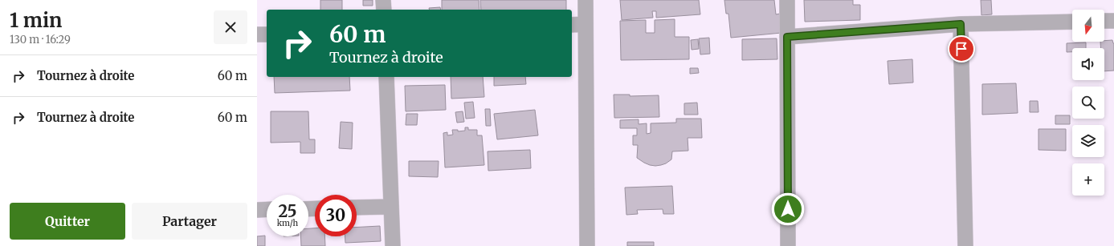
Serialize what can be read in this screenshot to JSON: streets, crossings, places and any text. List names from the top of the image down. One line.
{"north":"bottom","page":{"heading":["1 min","130 m · 16:29"],"map_buttons":"+","turn":["60 m","Tournez à droite"],"list":[{"name":"Tournez à droite","value":"60 m"},{"name":"Tournez à droite","value":"60 m"}],"speed":"25 km/h","limit":"30","buttons":["Quitter","Partager"]}}
